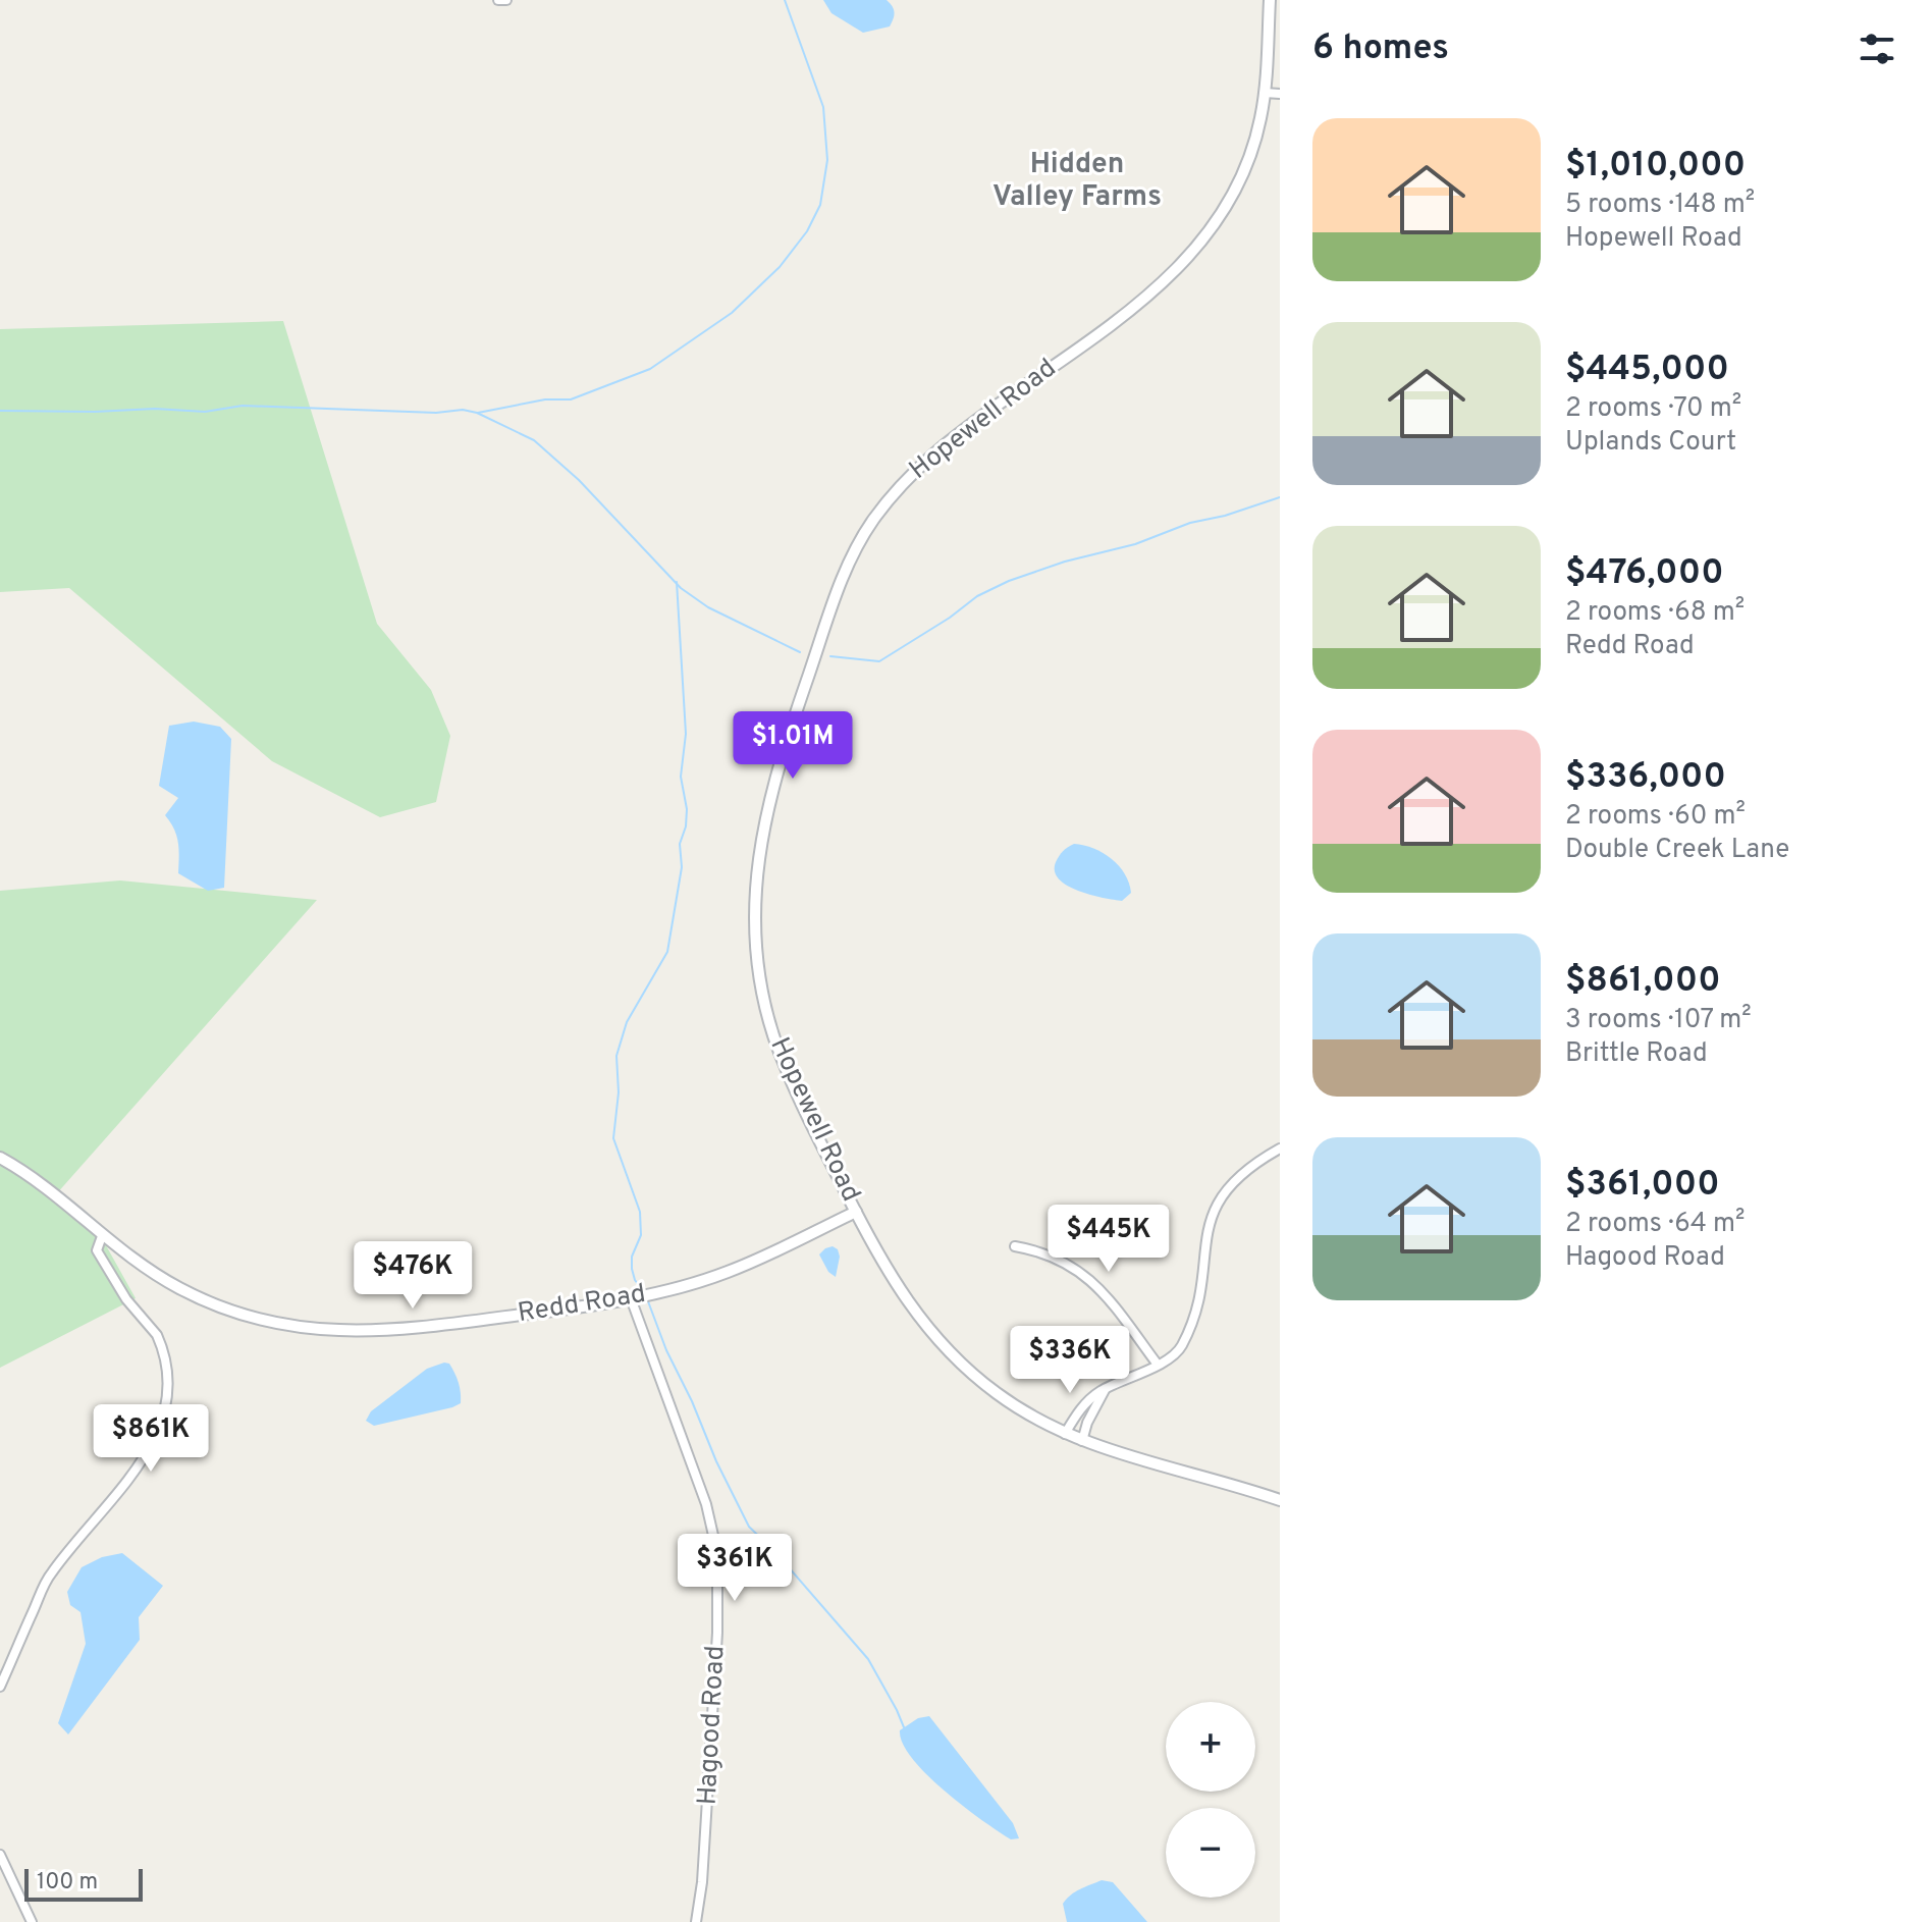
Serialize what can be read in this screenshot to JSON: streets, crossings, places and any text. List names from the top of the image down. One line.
{"streets":{"street":["Hopewell Road","Redd Road","Hagood Road"]},"crossings":[["Hopewell Road","Redd Road"],["Redd Road","Hagood Road"]],"districts":["Hidden Valley Farms"],"scale_bar":"100 m","page":{"heading":"6 homes","list":[{"name":"$1,010,000","note":"5 rooms · 148 m² · Hopewell Road"},{"name":"$445,000","note":"2 rooms · 70 m² · Uplands Court"},{"name":"$476,000","note":"2 rooms · 68 m² · Redd Road"},{"name":"$336,000","note":"2 rooms · 60 m² · Double Creek Lane"},{"name":"$861,000","note":"3 rooms · 107 m² · Brittle Road"},{"name":"$361,000","note":"2 rooms · 64 m² · Hagood Road"}],"price":["$1.01M","$445K","$476K","$336K","$861K","$361K"],"map_buttons":["+","−"],"scale":"100 m"}}
